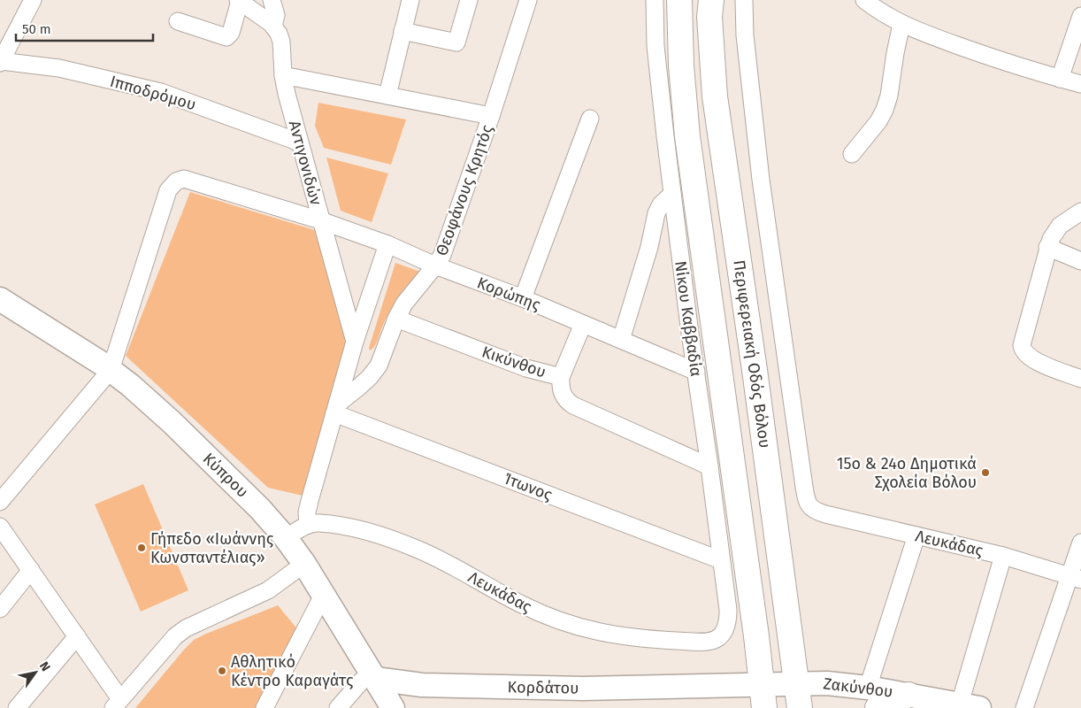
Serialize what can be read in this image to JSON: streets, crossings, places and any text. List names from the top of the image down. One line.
{"streets":{"main road":["Περιφερειακή Οδός Βόλου"],"street":["Ιπποδρόμου","Αντιγονιδών","Θεοφάνους Κρητός","Κορώπης","Νίκου Καββαδία","Κικύνθου","Κύπρου","Ίτωνος","Λευκάδας","Κορδάτου","Ζακύνθου"]},"crossings":[["Ιπποδρόμου","Αντιγονιδών"],["Αντιγονιδών","Κορώπης"],["Θεοφάνους Κρητός","Κορώπης"],["Θεοφάνους Κρητός","Κικύνθου"],["Θεοφάνους Κρητός","Ίτωνος"],["Κορώπης","Νίκου Καββαδία"],["Κορώπης","Κύπρου"],["Νίκου Καββαδία","Κικύνθου"],["Νίκου Καββαδία","Ίτωνος"],["Νίκου Καββαδία","Λευκάδας"],["Περιφερειακή Οδός Βόλου","Ζακύνθου"],["Κύπρου","Κορδάτου"],["Κορδάτου","Ζακύνθου"]],"places":["15ο & 24ο Δημοτικά Σχολεία Βόλου","Γήπεδο «Ιωάννης Κωνσταντέλιας»","Αθλητικό Κέντρο Καραγάτς"],"scale_bar":"50 m","north":"top right"}
